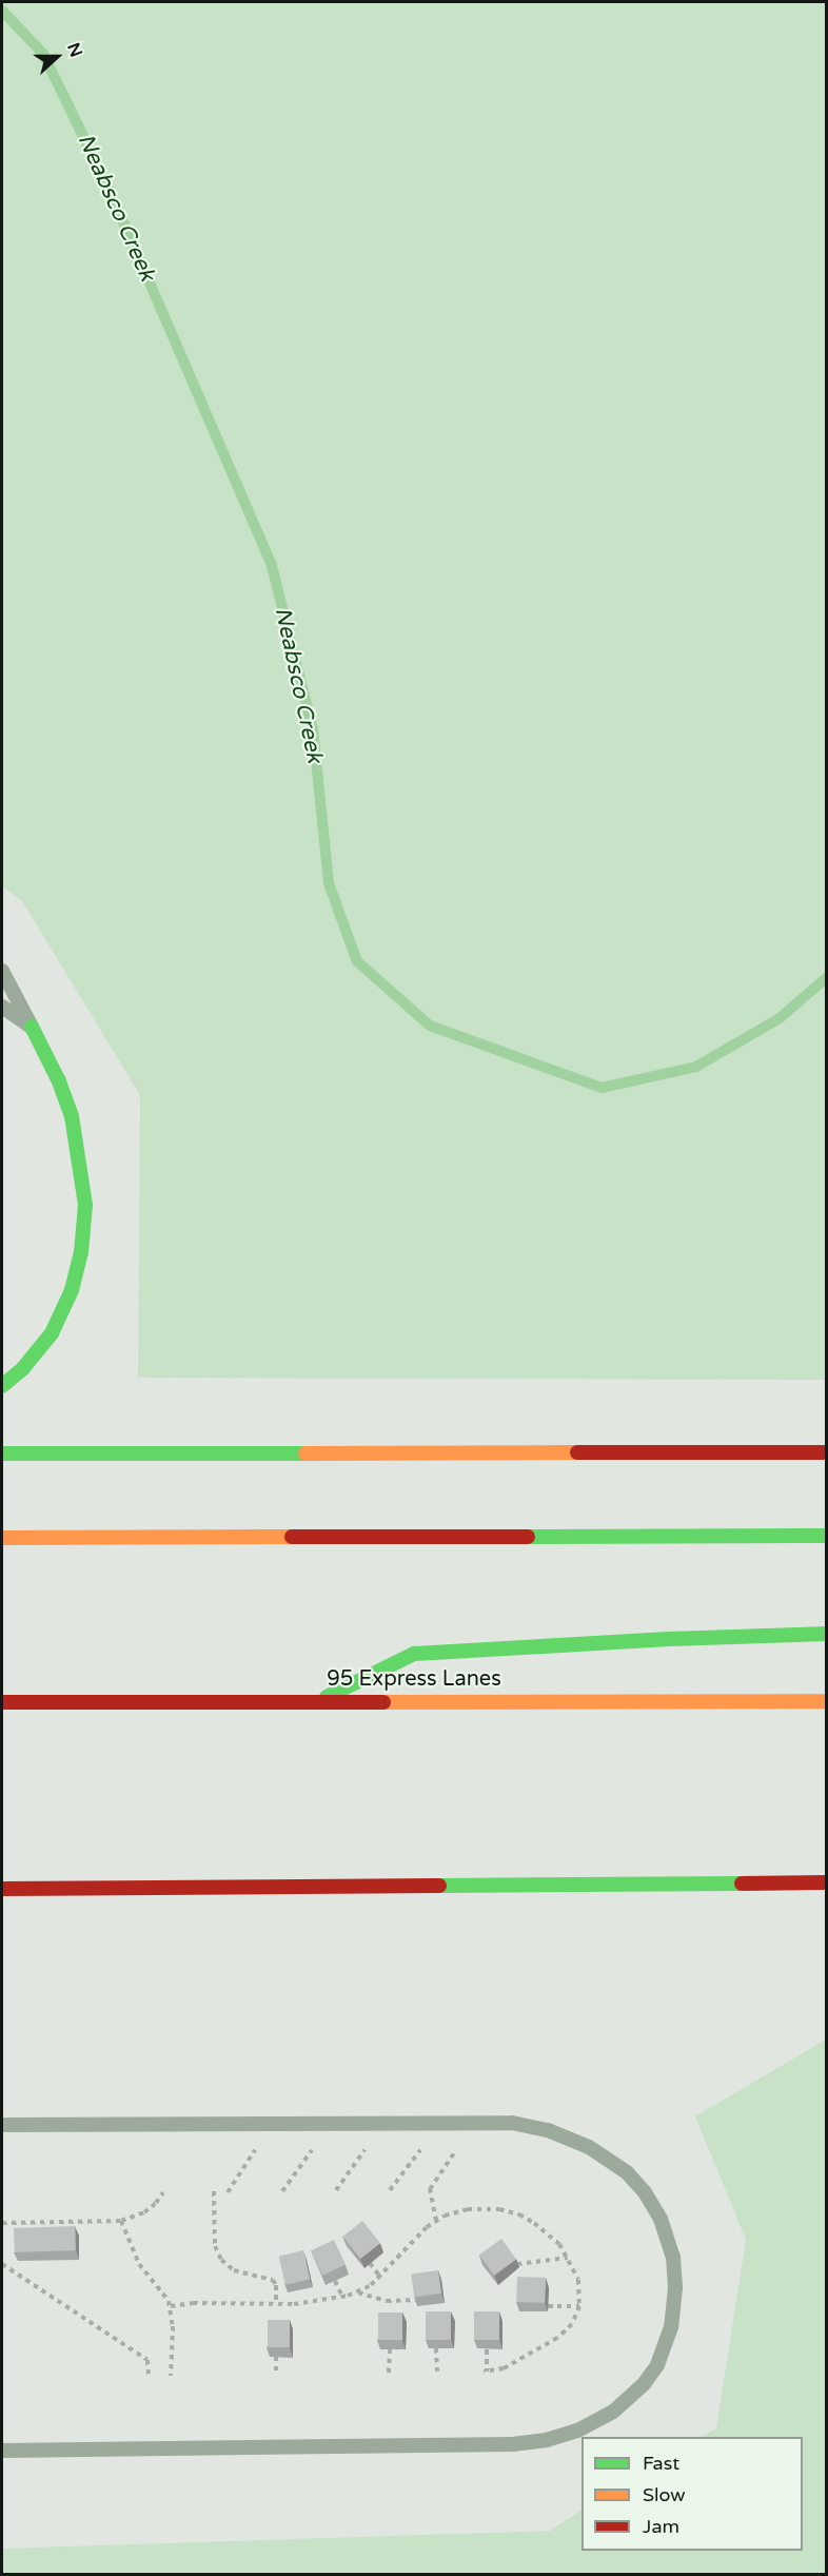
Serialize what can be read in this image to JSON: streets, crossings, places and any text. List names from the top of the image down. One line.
{"streets":{"highway":["95 Express Lanes"]},"water":["Neabsco Creek"],"legend":["Fast","Slow","Jam"],"north":"right"}
